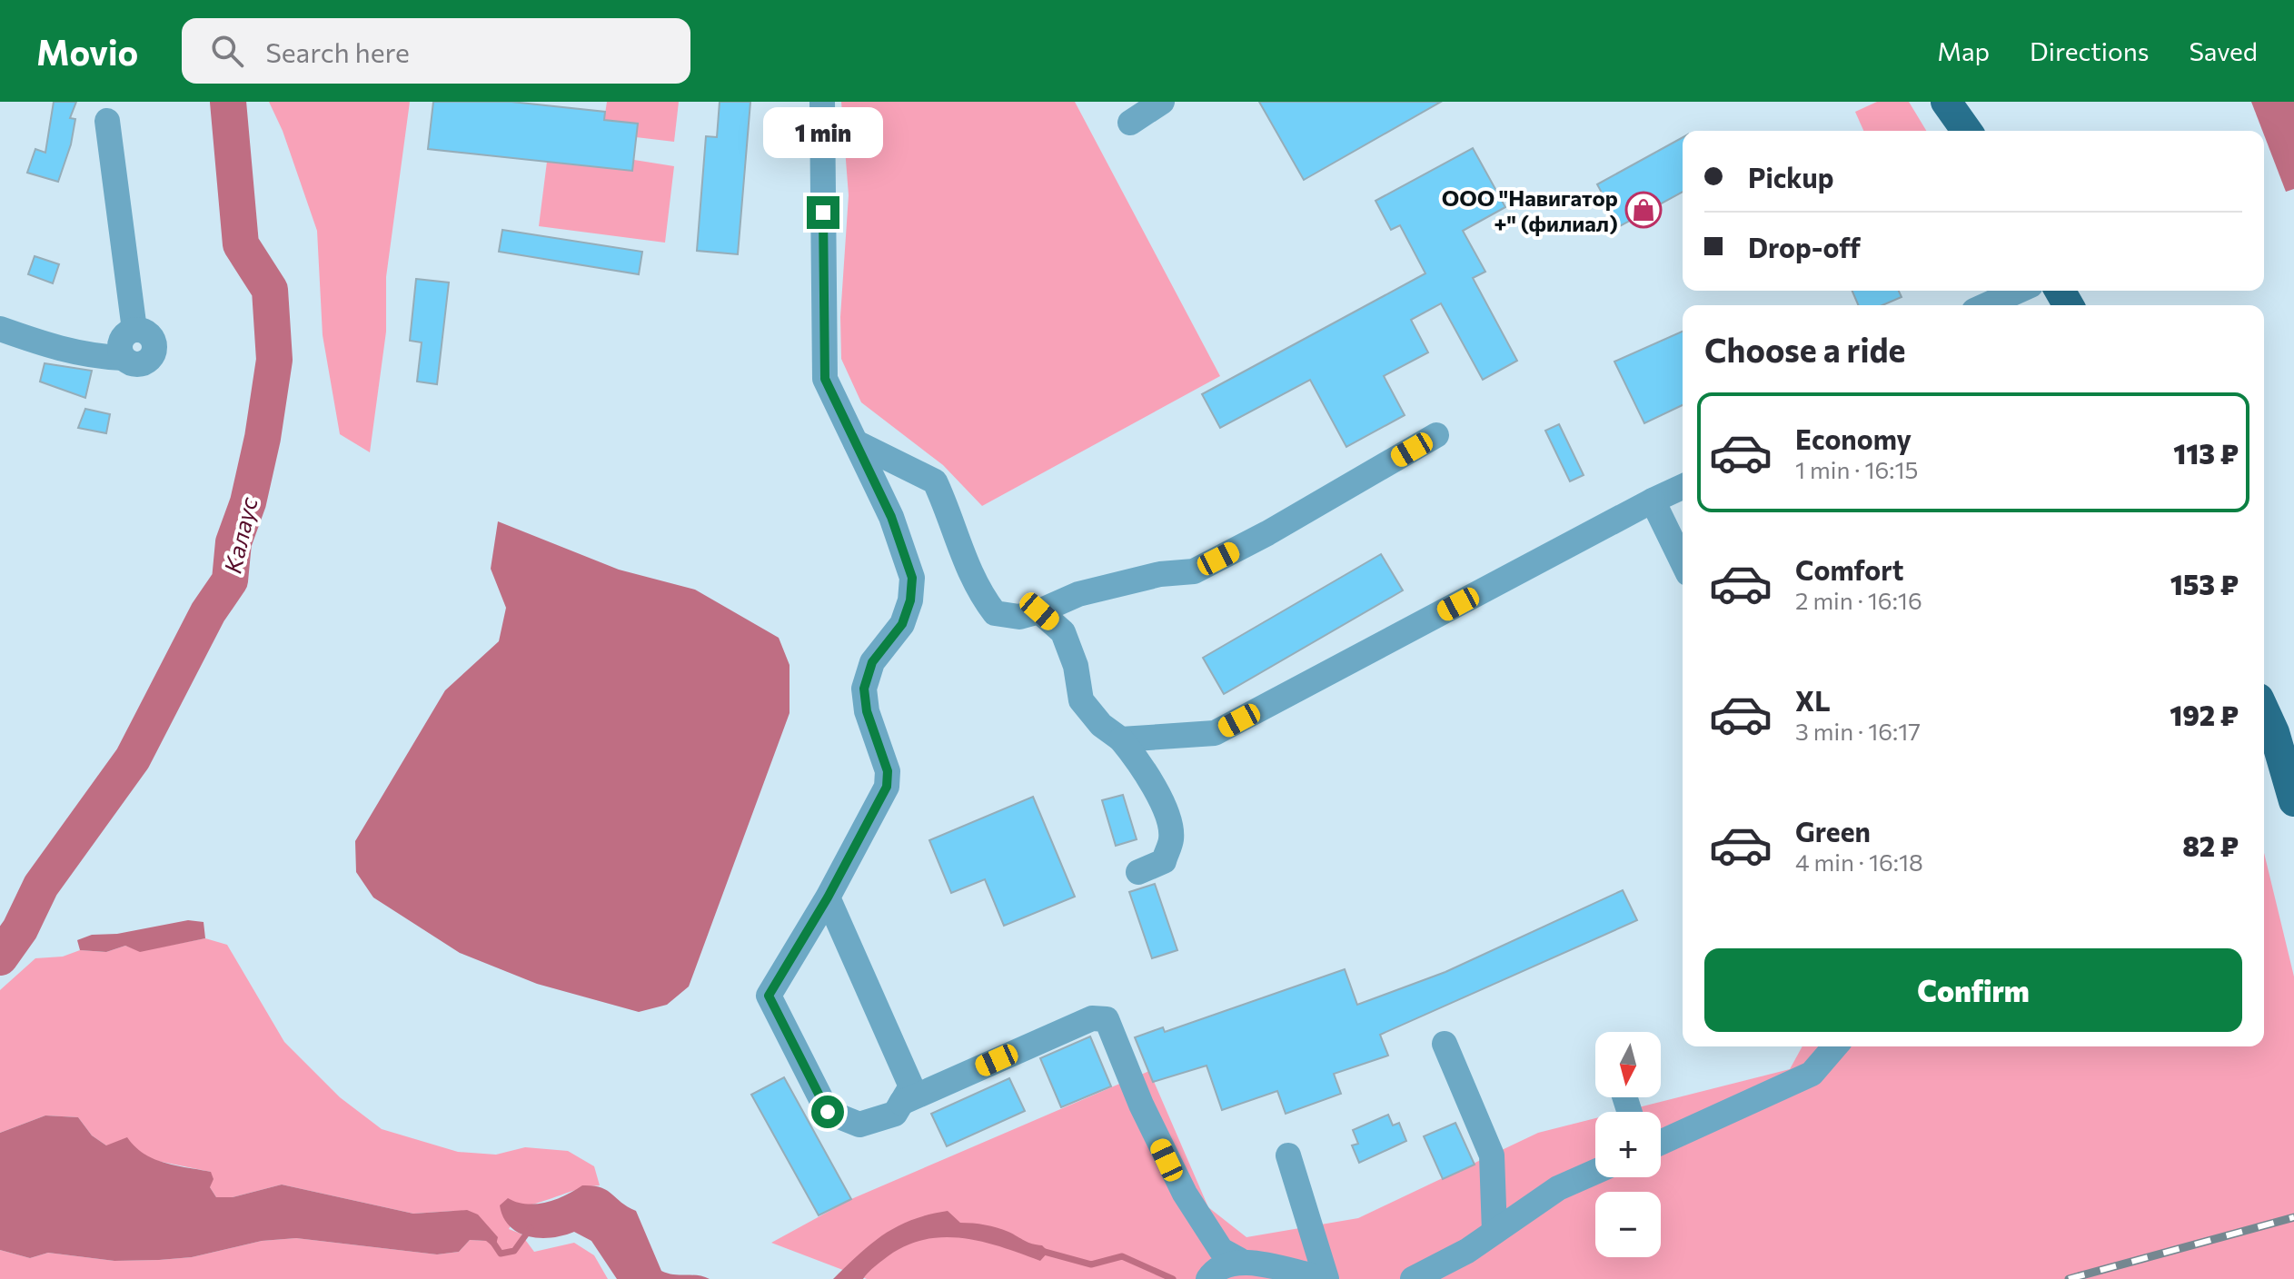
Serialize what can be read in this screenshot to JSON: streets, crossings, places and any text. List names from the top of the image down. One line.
{"water":["Калаус"],"places":{"shop":["ООО \"Навигатор +\" (филиал)"]},"north":"bottom","page":{"header":"Movio","search":"Search here","nav":["Map","Directions","Saved"],"bubble":"1 min","banner":["Pickup","Drop-off"],"heading":"Choose a ride","list":[{"name":"Economy","note":"1 min · 16:15","value":"113 ₽"},{"name":"Comfort","note":"2 min · 16:16","value":"153 ₽"},{"name":"XL","note":"3 min · 16:17","value":"192 ₽"},{"name":"Green","note":"4 min · 16:18","value":"82 ₽"}],"buttons":"Confirm","map_buttons":["+","−"]}}
